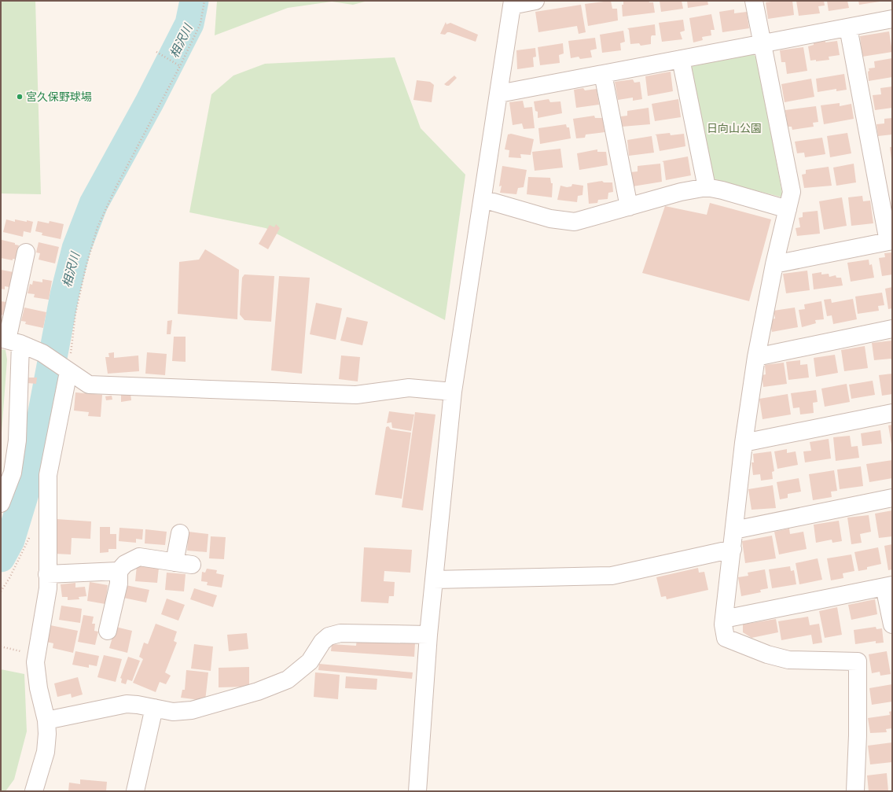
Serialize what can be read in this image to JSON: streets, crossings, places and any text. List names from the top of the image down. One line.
{"water":["相沢川"],"parks":["日向山公園"],"places":["宮久保野球場"]}
